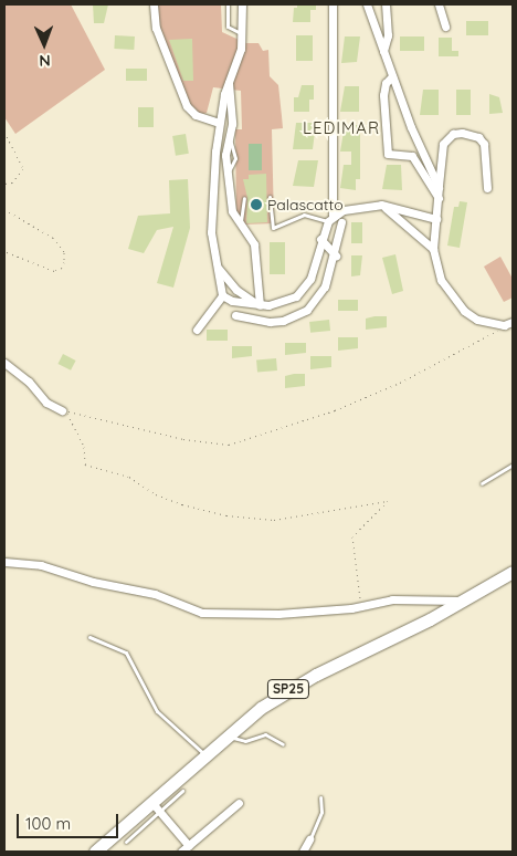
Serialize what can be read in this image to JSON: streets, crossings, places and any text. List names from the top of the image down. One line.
{"streets":{"main road":["SP25"]},"districts":["LEDIMAR"],"places":["Palascatto"],"scale_bar":"100 m","north":"bottom"}
